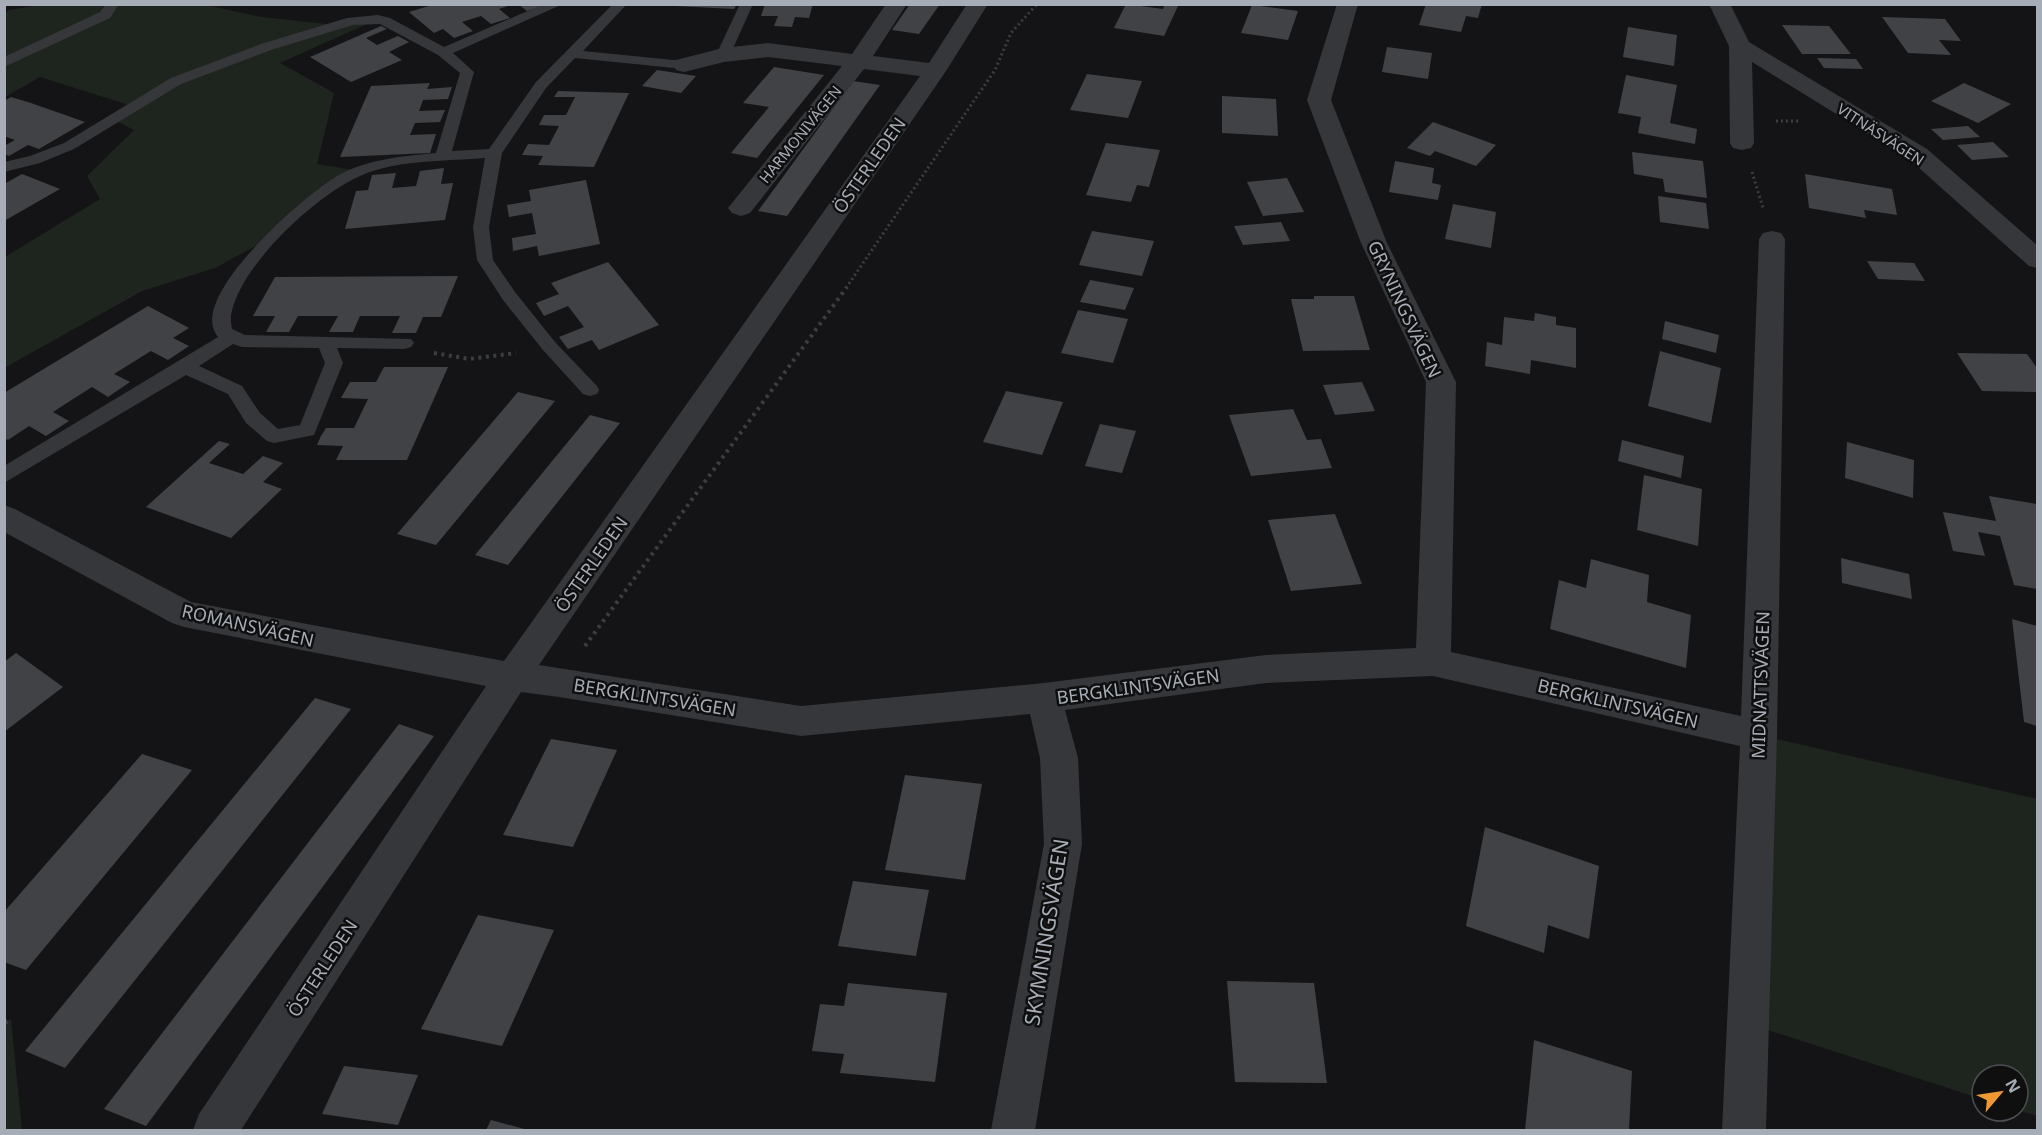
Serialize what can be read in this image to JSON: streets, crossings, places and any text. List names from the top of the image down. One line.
{"streets":{"street":["HARMONIVÄGEN","VITNÄSVÄGEN","ÖSTERLEDEN","GRYNINGSVÄGEN","ROMANSVÄGEN","MIDNATTSVÄGEN","BERGKLINTSVÄGEN","SKYMNINGSVÄGEN"]},"crossings":[["HARMONIVÄGEN","ÖSTERLEDEN"],["ÖSTERLEDEN","ROMANSVÄGEN"],["ÖSTERLEDEN","BERGKLINTSVÄGEN"],["GRYNINGSVÄGEN","BERGKLINTSVÄGEN"],["ROMANSVÄGEN","BERGKLINTSVÄGEN"],["MIDNATTSVÄGEN","BERGKLINTSVÄGEN"],["BERGKLINTSVÄGEN","SKYMNINGSVÄGEN"]],"north":"top right"}
